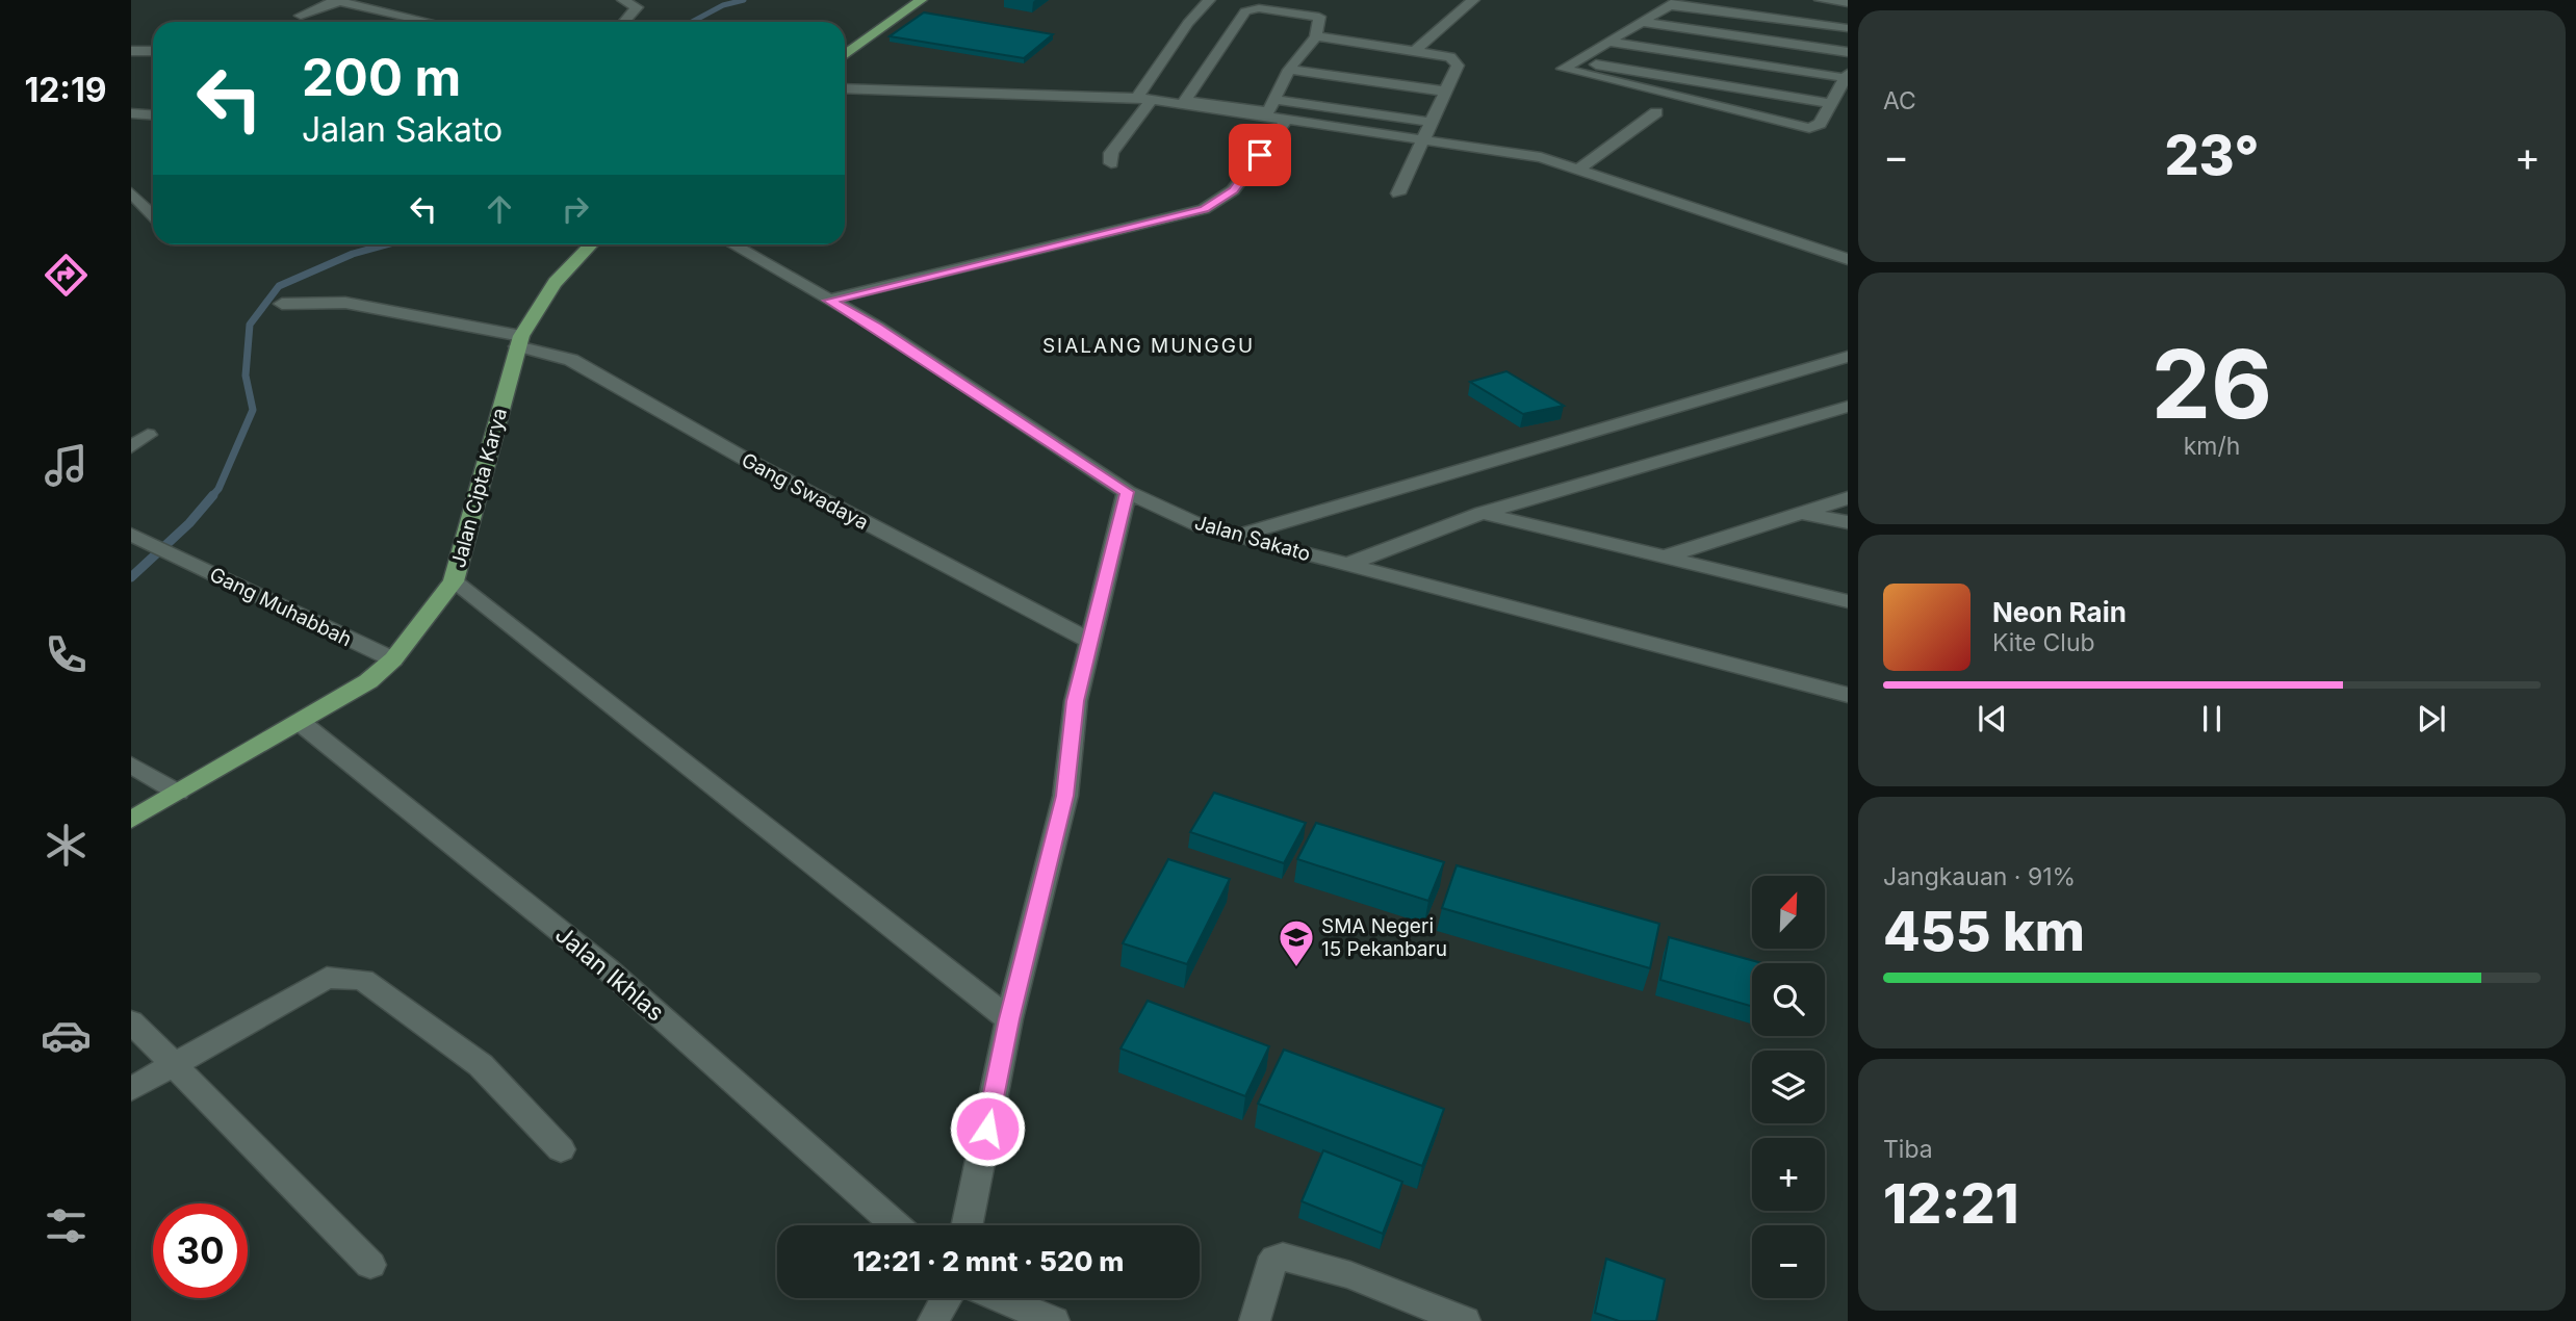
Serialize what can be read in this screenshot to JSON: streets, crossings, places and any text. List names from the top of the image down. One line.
{"streets":{"main road":["Jalan Cipta Karya"],"street":["Gang Swadaya","Jalan Sakato","Gang Muhabbah","Jalan Ikhlas"]},"crossings":[["Jalan Cipta Karya","Gang Swadaya"],["Jalan Cipta Karya","Gang Muhabbah"],["Jalan Cipta Karya","Jalan Ikhlas"]],"districts":["SIALANG MUNGGU"],"places":{"school or university":["SMA Negeri 15 Pekanbaru"]},"north":"top right","page":{"tabs":"12:19","tile":["AC",["26","km/h"],["Jangkauan · 91%","455 km"],["Tiba","12:21"]],"turn":["200 m","Jalan Sakato"],"heat":["−","23°","+"],"song":["Neon Rain","Kite Club"],"map_buttons":["+","−"],"limit":"30","trip":"12:21 · 2 mnt · 520 m"}}
